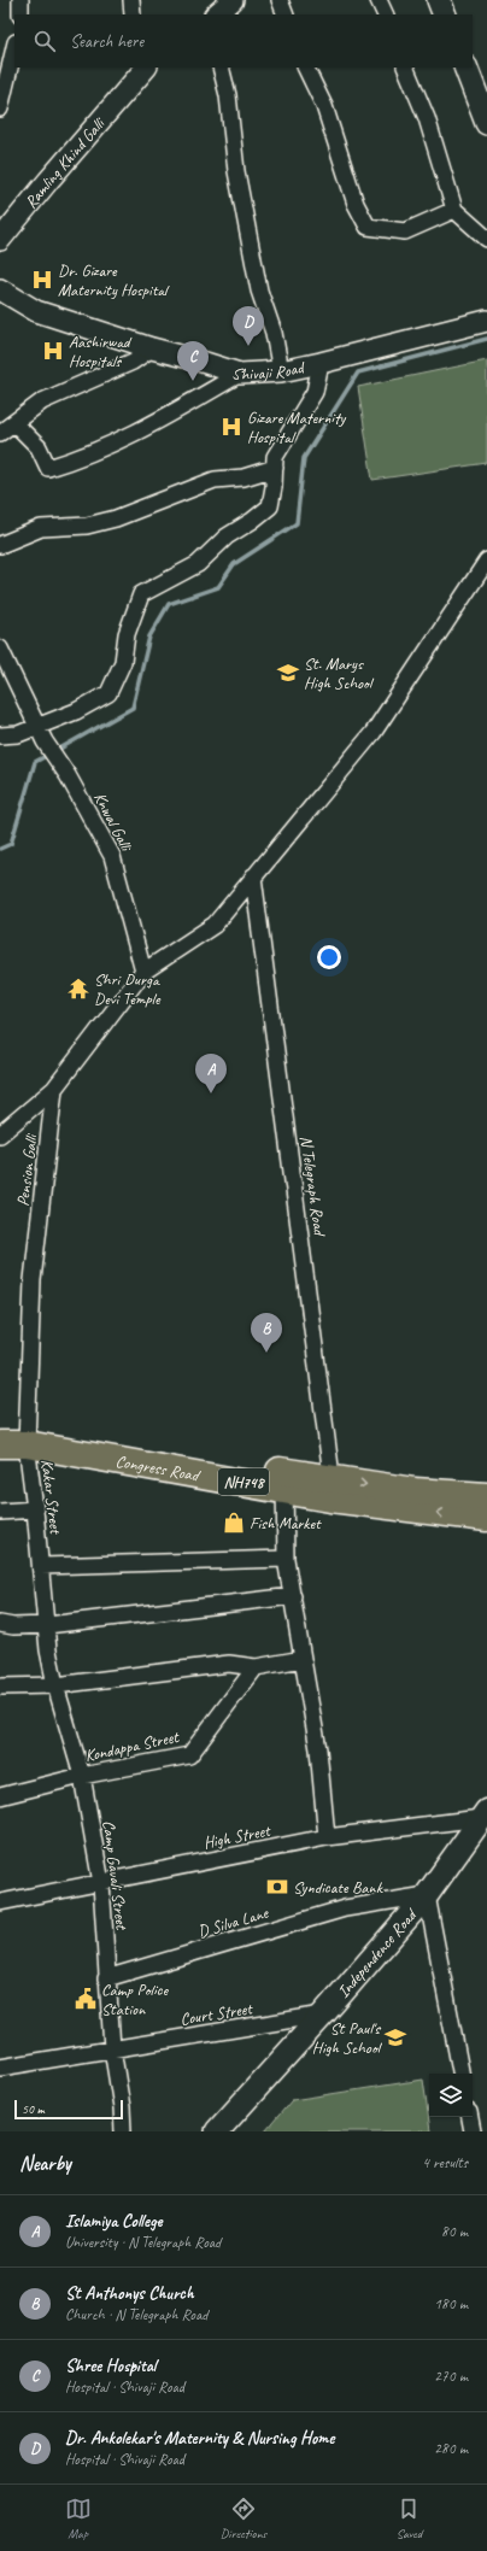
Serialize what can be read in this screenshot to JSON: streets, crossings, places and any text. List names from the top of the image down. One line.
{"streets":{"highway":["Congress Road","NH748"],"main road":["Independence Road"],"street":["Ramling Khind Galli","Shivaji Road","Knwal Galli","Pension Galli","N Telegraph Road","Kakar Street","Kondappa Street","High Street","Camp Gavali Street","D Silva Lane","Court Street"]},"crossings":[["Pension Galli","Congress Road"],["Pension Galli","Kakar Street"],["N Telegraph Road","Congress Road"],["Congress Road","Kakar Street"],["Kakar Street","Camp Gavali Street"],["Kondappa Street","Camp Gavali Street"],["High Street","Camp Gavali Street"],["High Street","Independence Road"],["Camp Gavali Street","D Silva Lane"],["Camp Gavali Street","Court Street"],["D Silva Lane","Independence Road"],["Independence Road","Court Street"]],"places":{"hospital":["Dr. Gizare Maternity Hospital","Aashirwad Hospitals","Gizare Maternity Hospital"],"school or university":["St. Marys High School","St Paul's High School"],"temple":["Shri Durga Devi Temple"],"shop":["Fish Market"],"bank":["Syndicate Bank"],"public building":["Camp Police Station"]},"scale_bar":"50 m","page":{"search":"Search here","pins":["D","C","A","B"],"scale":"50 m","heading":["Nearby","4 results"],"list":[{"mark":"A","name":"Islamiya College","note":"University · N Telegraph Road","value":"80 m"},{"mark":"B","name":"St Anthonys Church","note":"Church · N Telegraph Road","value":"180 m"},{"mark":"C","name":"Shree Hospital","note":"Hospital · Shivaji Road","value":"270 m"},{"mark":"D","name":"Dr. Ankolekar's Maternity & Nursing Home","note":"Hospital · Shivaji Road","value":"280 m"}],"nav":["Map","Directions","Saved"]}}
